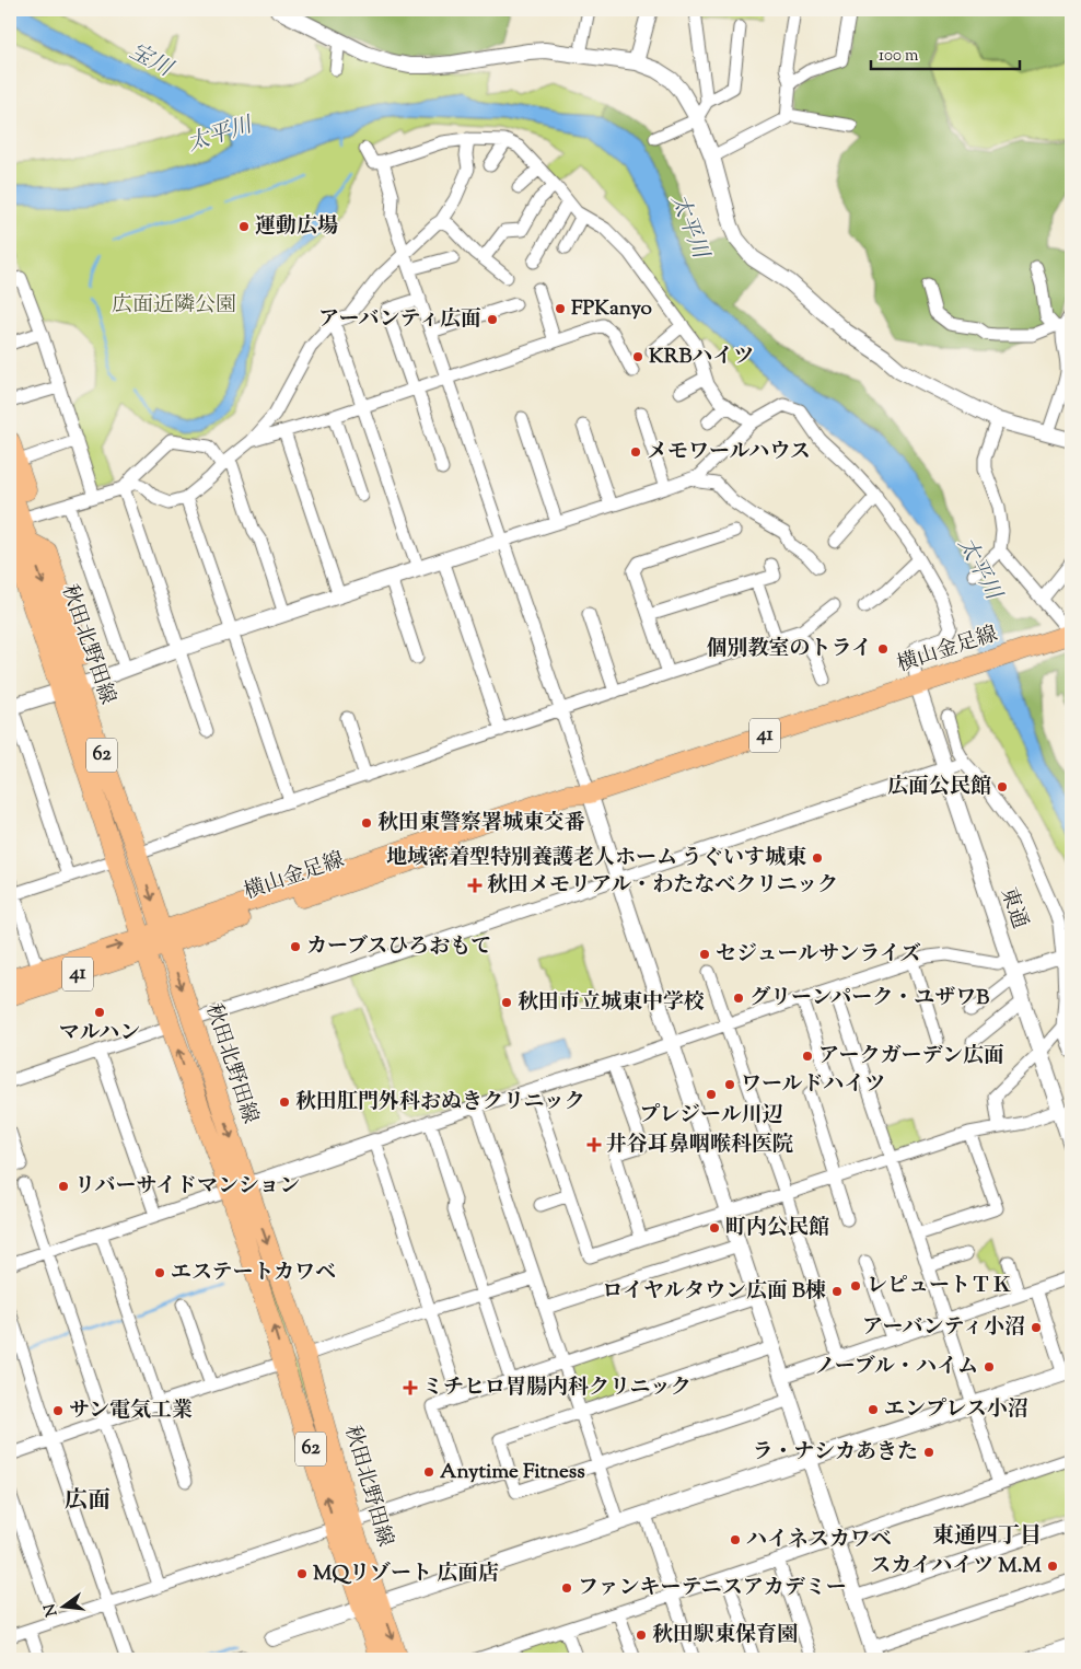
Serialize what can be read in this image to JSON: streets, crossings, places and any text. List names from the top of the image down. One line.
{"streets":{"main road":["秋田北野田線","横山金足線","41","62"],"street":["東通"]},"crossings":[["秋田北野田線","横山金足線"],["横山金足線","東通"]],"districts":["広面","東通四丁目"],"water":["宝川","太平川"],"parks":["広面近隣公園"],"places":{"other":["運動広場","FPKanyo","アーバンティ広面","KRBハイツ","メモワールハウス","個別教室のトライ","広面公民館","秋田東警察署城東交番","地域密着型特別養護老人ホーム うぐいす城東","カーブスひろおもて","セジュールサンライズ","グリーンパーク・ユザワB","秋田市立城東中学校","マルハン","アークガーデン広面","ワールドハイツ","プレジール川辺","秋田肛門外科おぬきクリニック","リバーサイドマンション","町内公民館","エステートカワベ","レピュートＴＫ","ロイヤルタウン広面 B棟","アーバンティ小沼","ノーブル・ハイム","エンプレス小沼","サン電気工業","ラ・ナシカあきた","Anytime Fitness","ハイネスカワベ","スカイハイツ M.M","MQリゾート 広面店","ファンキーテニスアカデミー","秋田駅東保育園"],"health":["秋田メモリアル・わたなべクリニック","井谷耳鼻咽喉科医院","ミチヒロ胃腸内科クリニック"]},"scale_bar":"100 m","north":"left"}
